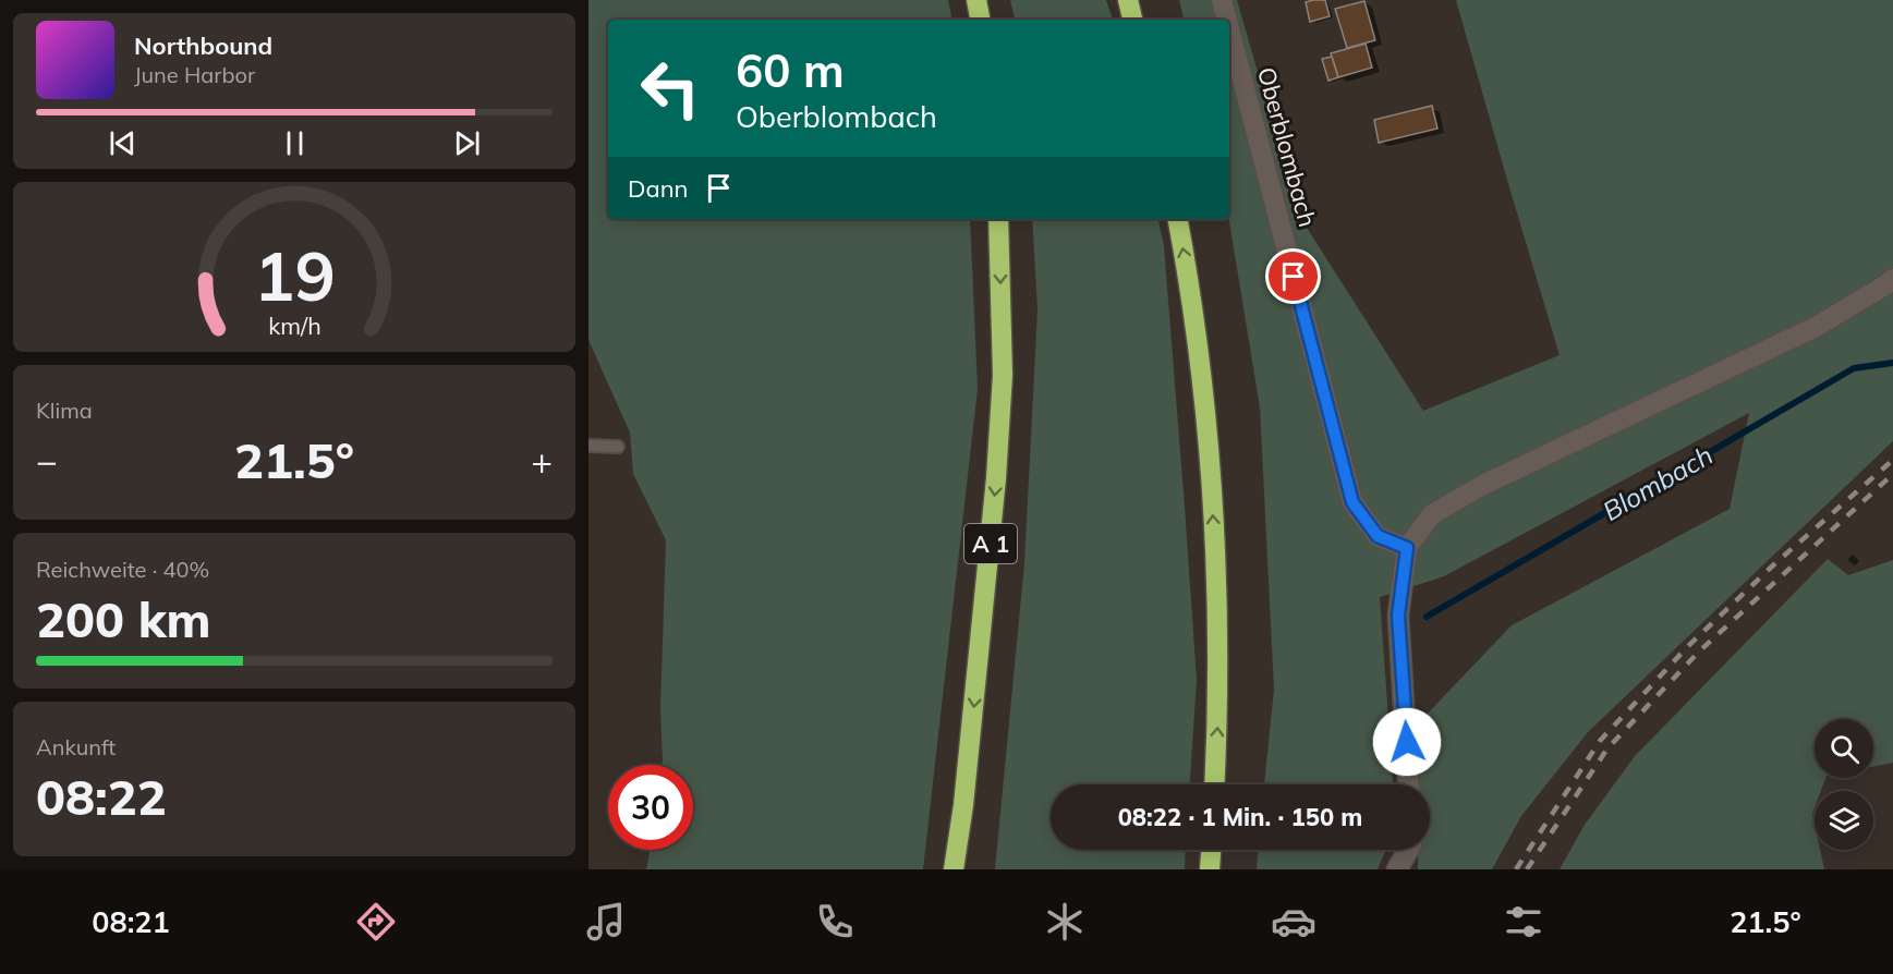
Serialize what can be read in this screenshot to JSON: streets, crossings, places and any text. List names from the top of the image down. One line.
{"streets":{"highway":["A 1"],"street":["Oberblombach"]},"water":["Blombach"],"page":{"turn":["60 m","Oberblombach"],"song":["Northbound","June Harbor"],"then":"Dann","tile":["Klima",["Reichweite · 40%","200 km"],["Ankunft","08:22"]],"heat":["−","21.5°","+"],"limit":"30","trip":"08:22 · 1 Min. · 150 m","tabs":["08:21","21.5°"],"gauge":["19","km/h"]}}
